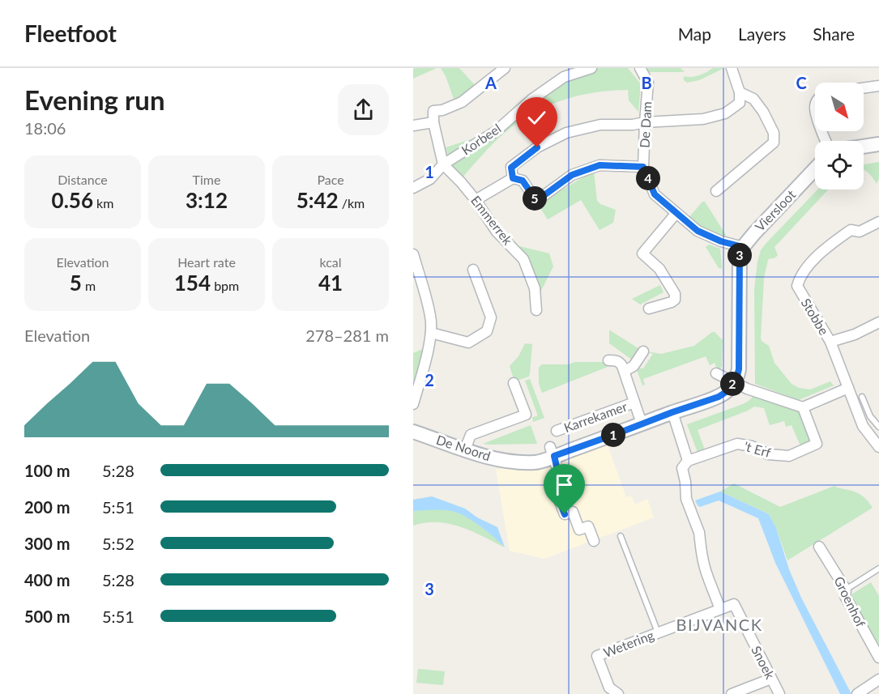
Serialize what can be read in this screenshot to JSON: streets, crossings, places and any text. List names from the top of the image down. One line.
{"streets":{"street":["De Dam","Korbeel","Viersloot","Emmerrek","Stobbe","Karrekamer","De Noord","'t Erf","Groenhof","Wetering","Snoek"]},"crossings":[["De Dam","Viersloot"],["Korbeel","Emmerrek"],["Wetering","Snoek"]],"districts":["BIJVANCK"],"north":"bottom right","page":{"header":"Fleetfoot","nav":["Map","Layers","Share"],"heading":["Evening run","18:06"],"stats":[["Distance","0.56 km"],["Time","3:12"],["Pace","5:42 /km"],["Elevation","5 m"],["Heart rate","154 bpm"],["kcal","41"]],"pins":["4","5","3","2","1"],"chart":["Elevation","278–281 m"],"list":[{"name":"100 m","note":"5:28"},{"name":"200 m","note":"5:51"},{"name":"300 m","note":"5:52"},{"name":"400 m","note":"5:28"},{"name":"500 m","note":"5:51"}]},"grid":{"columns":["A","B","C"],"rows":["1","2","3"]}}
